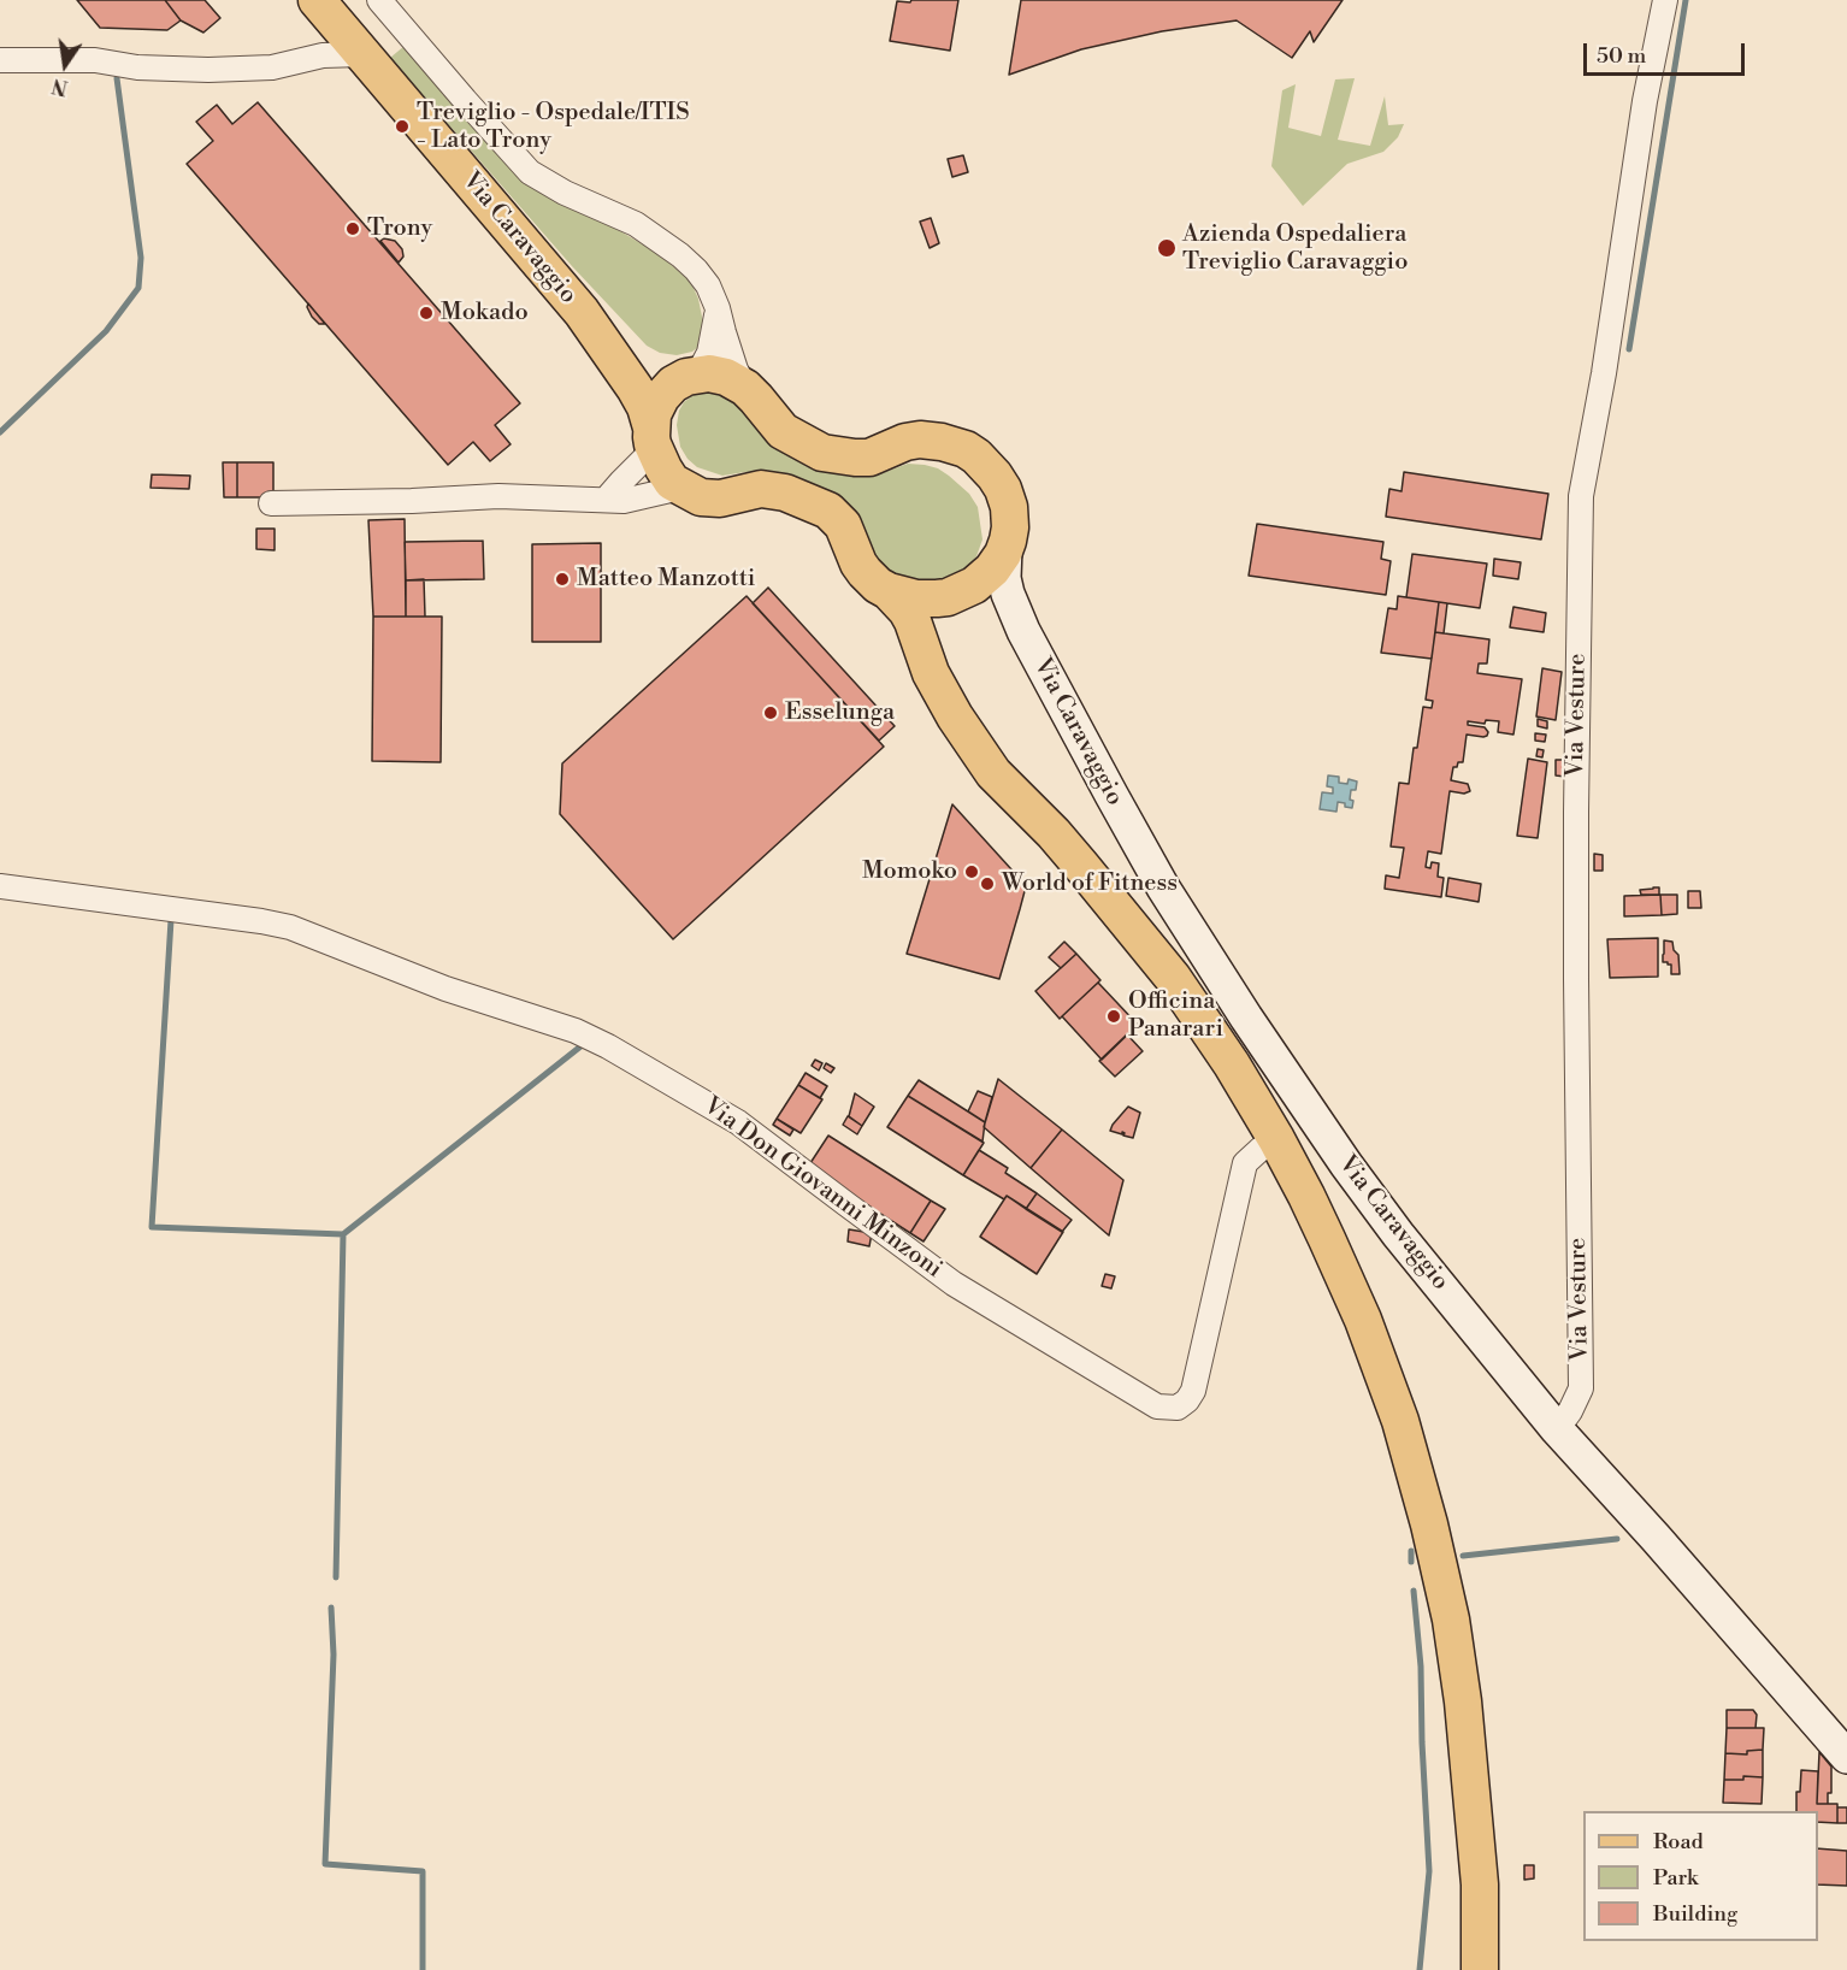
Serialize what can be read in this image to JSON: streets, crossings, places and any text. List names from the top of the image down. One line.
{"streets":{"main road":["Via Caravaggio"],"street":["Via Vesture","Via Don Giovanni Minzoni"]},"crossings":[["Via Caravaggio","Via Vesture"],["Via Caravaggio","Via Don Giovanni Minzoni"]],"places":["Treviglio - Ospedale/ITIS - Lato Trony","Trony","Azienda Ospedaliera Treviglio Caravaggio","Mokado","Matteo Manzotti","Esselunga","Momoko","World of Fitness","Officina Panarari"],"legend":["Road","Park","Building"],"scale_bar":"50 m","north":"bottom"}
